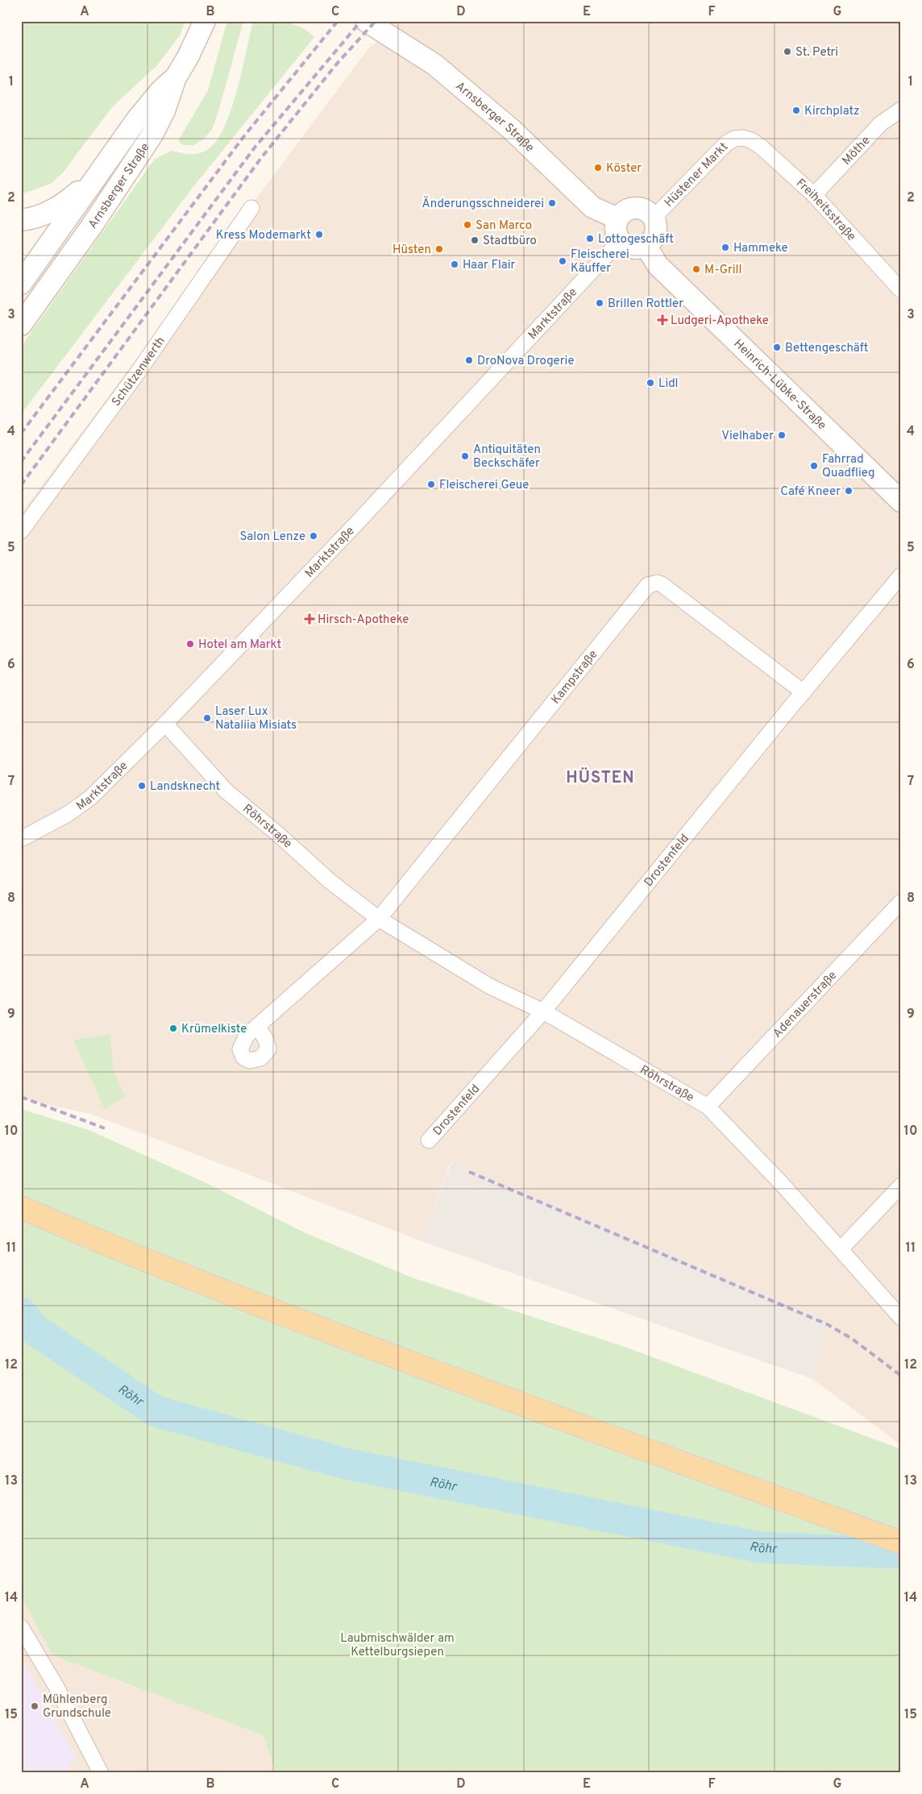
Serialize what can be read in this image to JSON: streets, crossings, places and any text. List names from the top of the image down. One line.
{"streets":{"street":["Arnsberger Straße","Möthe","Hüstener Markt","Freiheitsstraße","Marktstraße","Schützenwerth","Heinrich-Lübke-Straße","Kampstraße","Röhrstraße","Drostenfeld","Adenauerstraße"]},"crossings":[["Arnsberger Straße","Hüstener Markt"],["Arnsberger Straße","Marktstraße"],["Arnsberger Straße","Heinrich-Lübke-Straße"],["Möthe","Freiheitsstraße"],["Hüstener Markt","Freiheitsstraße"],["Hüstener Markt","Marktstraße"],["Hüstener Markt","Heinrich-Lübke-Straße"],["Marktstraße","Heinrich-Lübke-Straße"],["Marktstraße","Röhrstraße"],["Kampstraße","Röhrstraße"],["Kampstraße","Drostenfeld"],["Röhrstraße","Drostenfeld"],["Röhrstraße","Adenauerstraße"]],"districts":["HÜSTEN"],"water":["Röhr"],"parks":["Laubmischwälder am Kettelburgsiepen"],"places":{"other":["St. Petri","Kirchplatz","Köster","Änderungsschneiderei","San Marco","Kress Modemarkt","Lottogeschäft","Stadtbüro","Hammeke","Hüsten","Fleischerei Käuffer","Haar Flair","M-Grill","Brillen Rottler","Bettengeschäft","DroNova Drogerie","Lidl","Vielhaber","Antiquitäten Beckschäfer","Fahrrad Quadflieg","Fleischerei Geue","Café Kneer","Salon Lenze","Hotel am Markt","Laser Lux Nataliia Misiats","Landsknecht","Krümelkiste","Mühlenberg Grundschule"],"health":["Ludgeri-Apotheke","Hirsch-Apotheke"]},"grid":{"columns":["A","B","C","D","E","F","G"],"rows":["1","2","3","4","5","6","7","8","9","10","11","12","13","14","15"]}}
